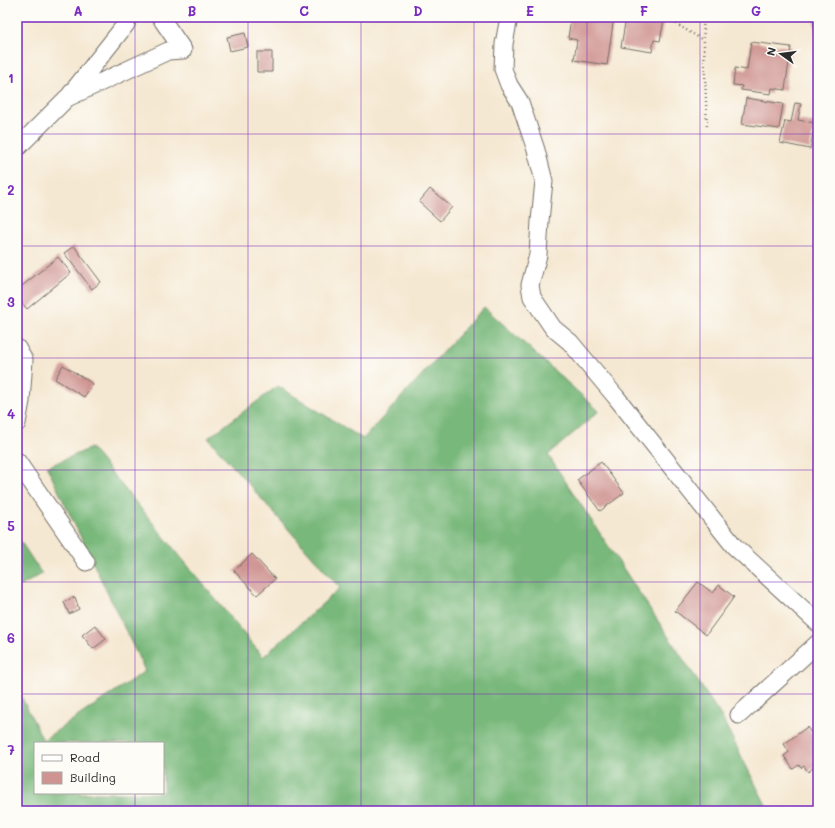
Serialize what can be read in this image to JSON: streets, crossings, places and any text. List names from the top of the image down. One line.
{"legend":["Road","Building"],"north":"left","grid":{"columns":["A","B","C","D","E","F","G"],"rows":["1","2","3","4","5","6","7"]}}
